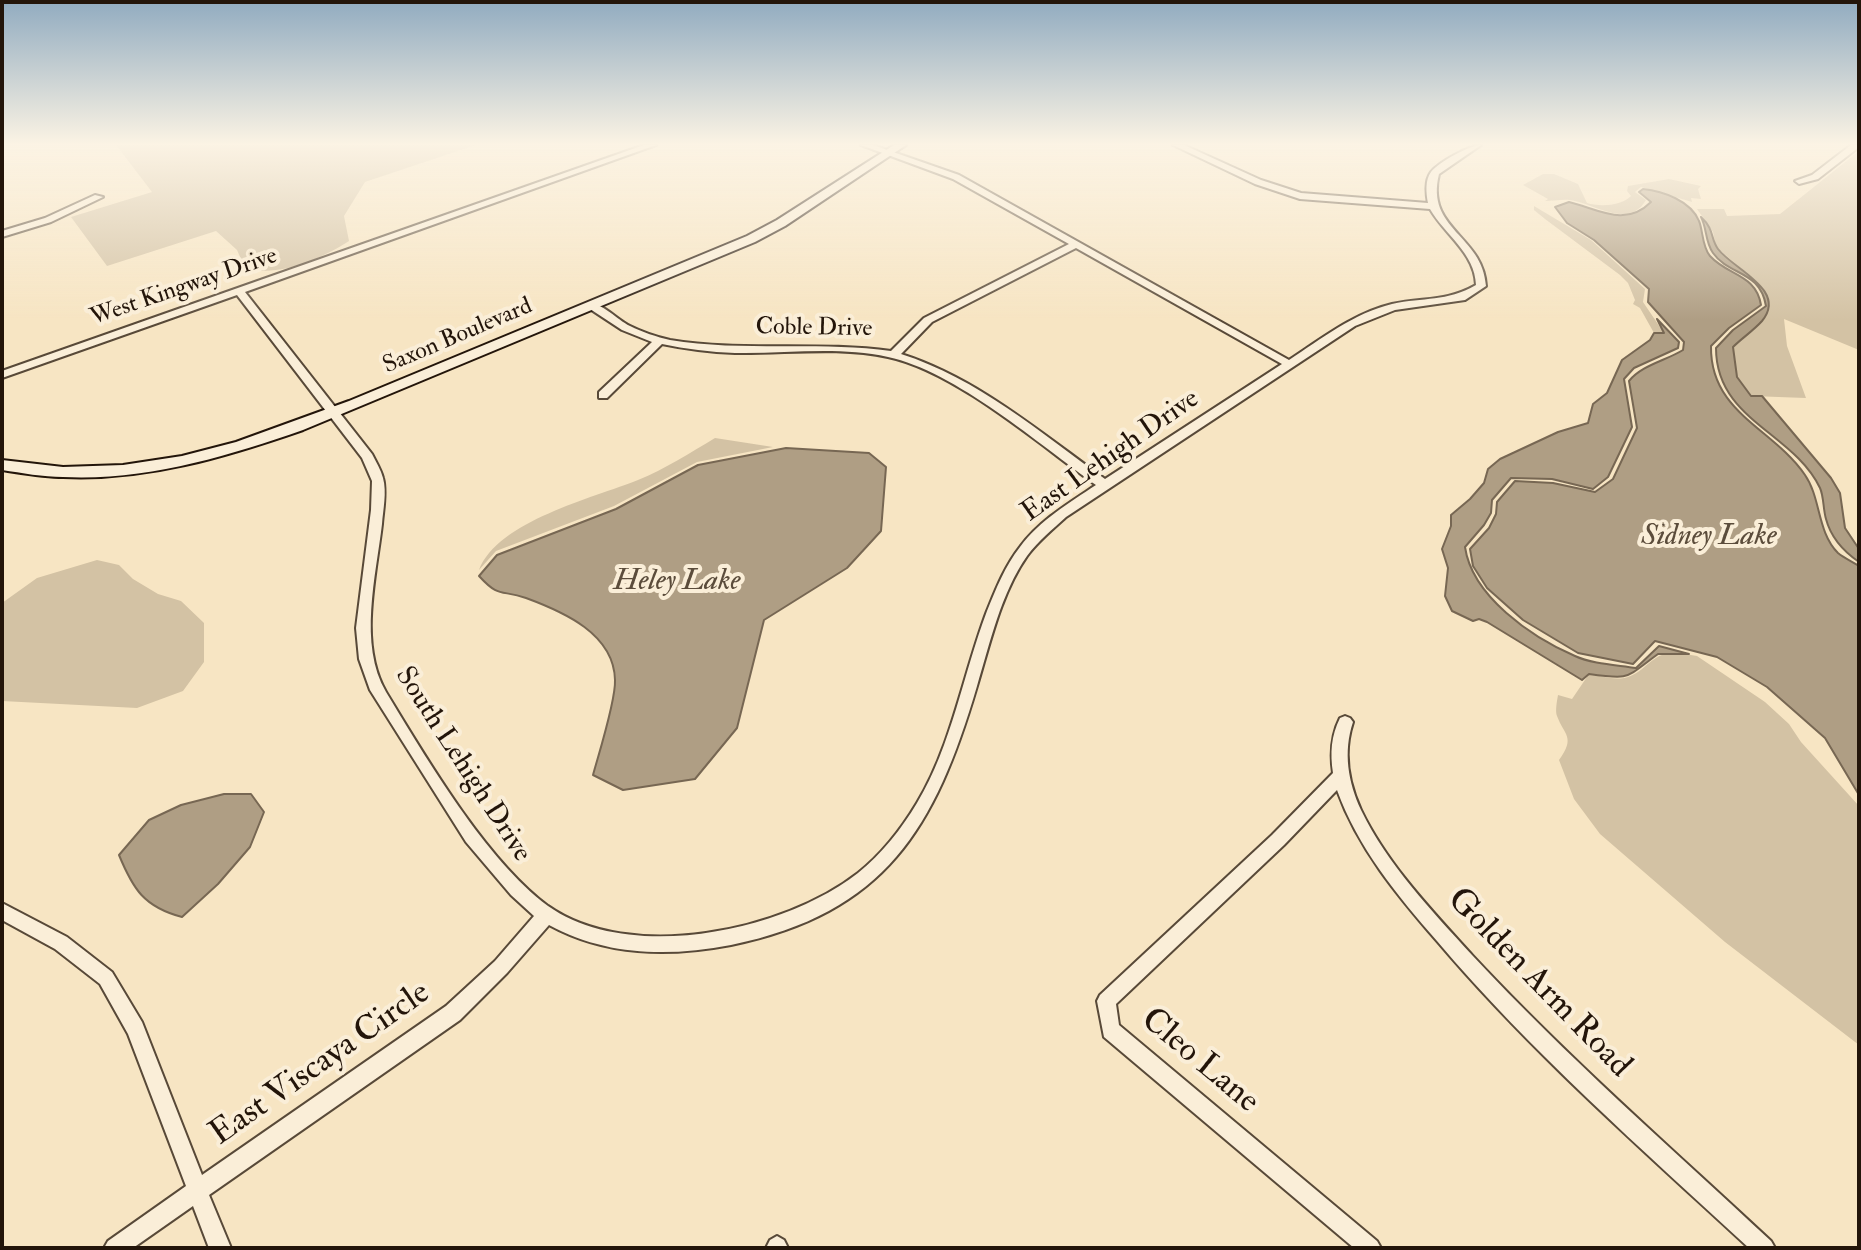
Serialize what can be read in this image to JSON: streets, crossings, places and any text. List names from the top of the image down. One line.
{"streets":{"main road":["Saxon Boulevard"],"street":["West Kingway Drive","Coble Drive","East Lehigh Drive","South Lehigh Drive","Golden Arm Road","Cleo Lane","East Viscaya Circle"]},"crossings":[["West Kingway Drive","South Lehigh Drive"],["Coble Drive","Saxon Boulevard"],["Coble Drive","East Lehigh Drive"],["Saxon Boulevard","South Lehigh Drive"],["East Lehigh Drive","South Lehigh Drive"],["East Lehigh Drive","East Viscaya Circle"],["South Lehigh Drive","East Viscaya Circle"],["Golden Arm Road","Cleo Lane"]],"water":["Sidney Lake","Heley Lake"]}
